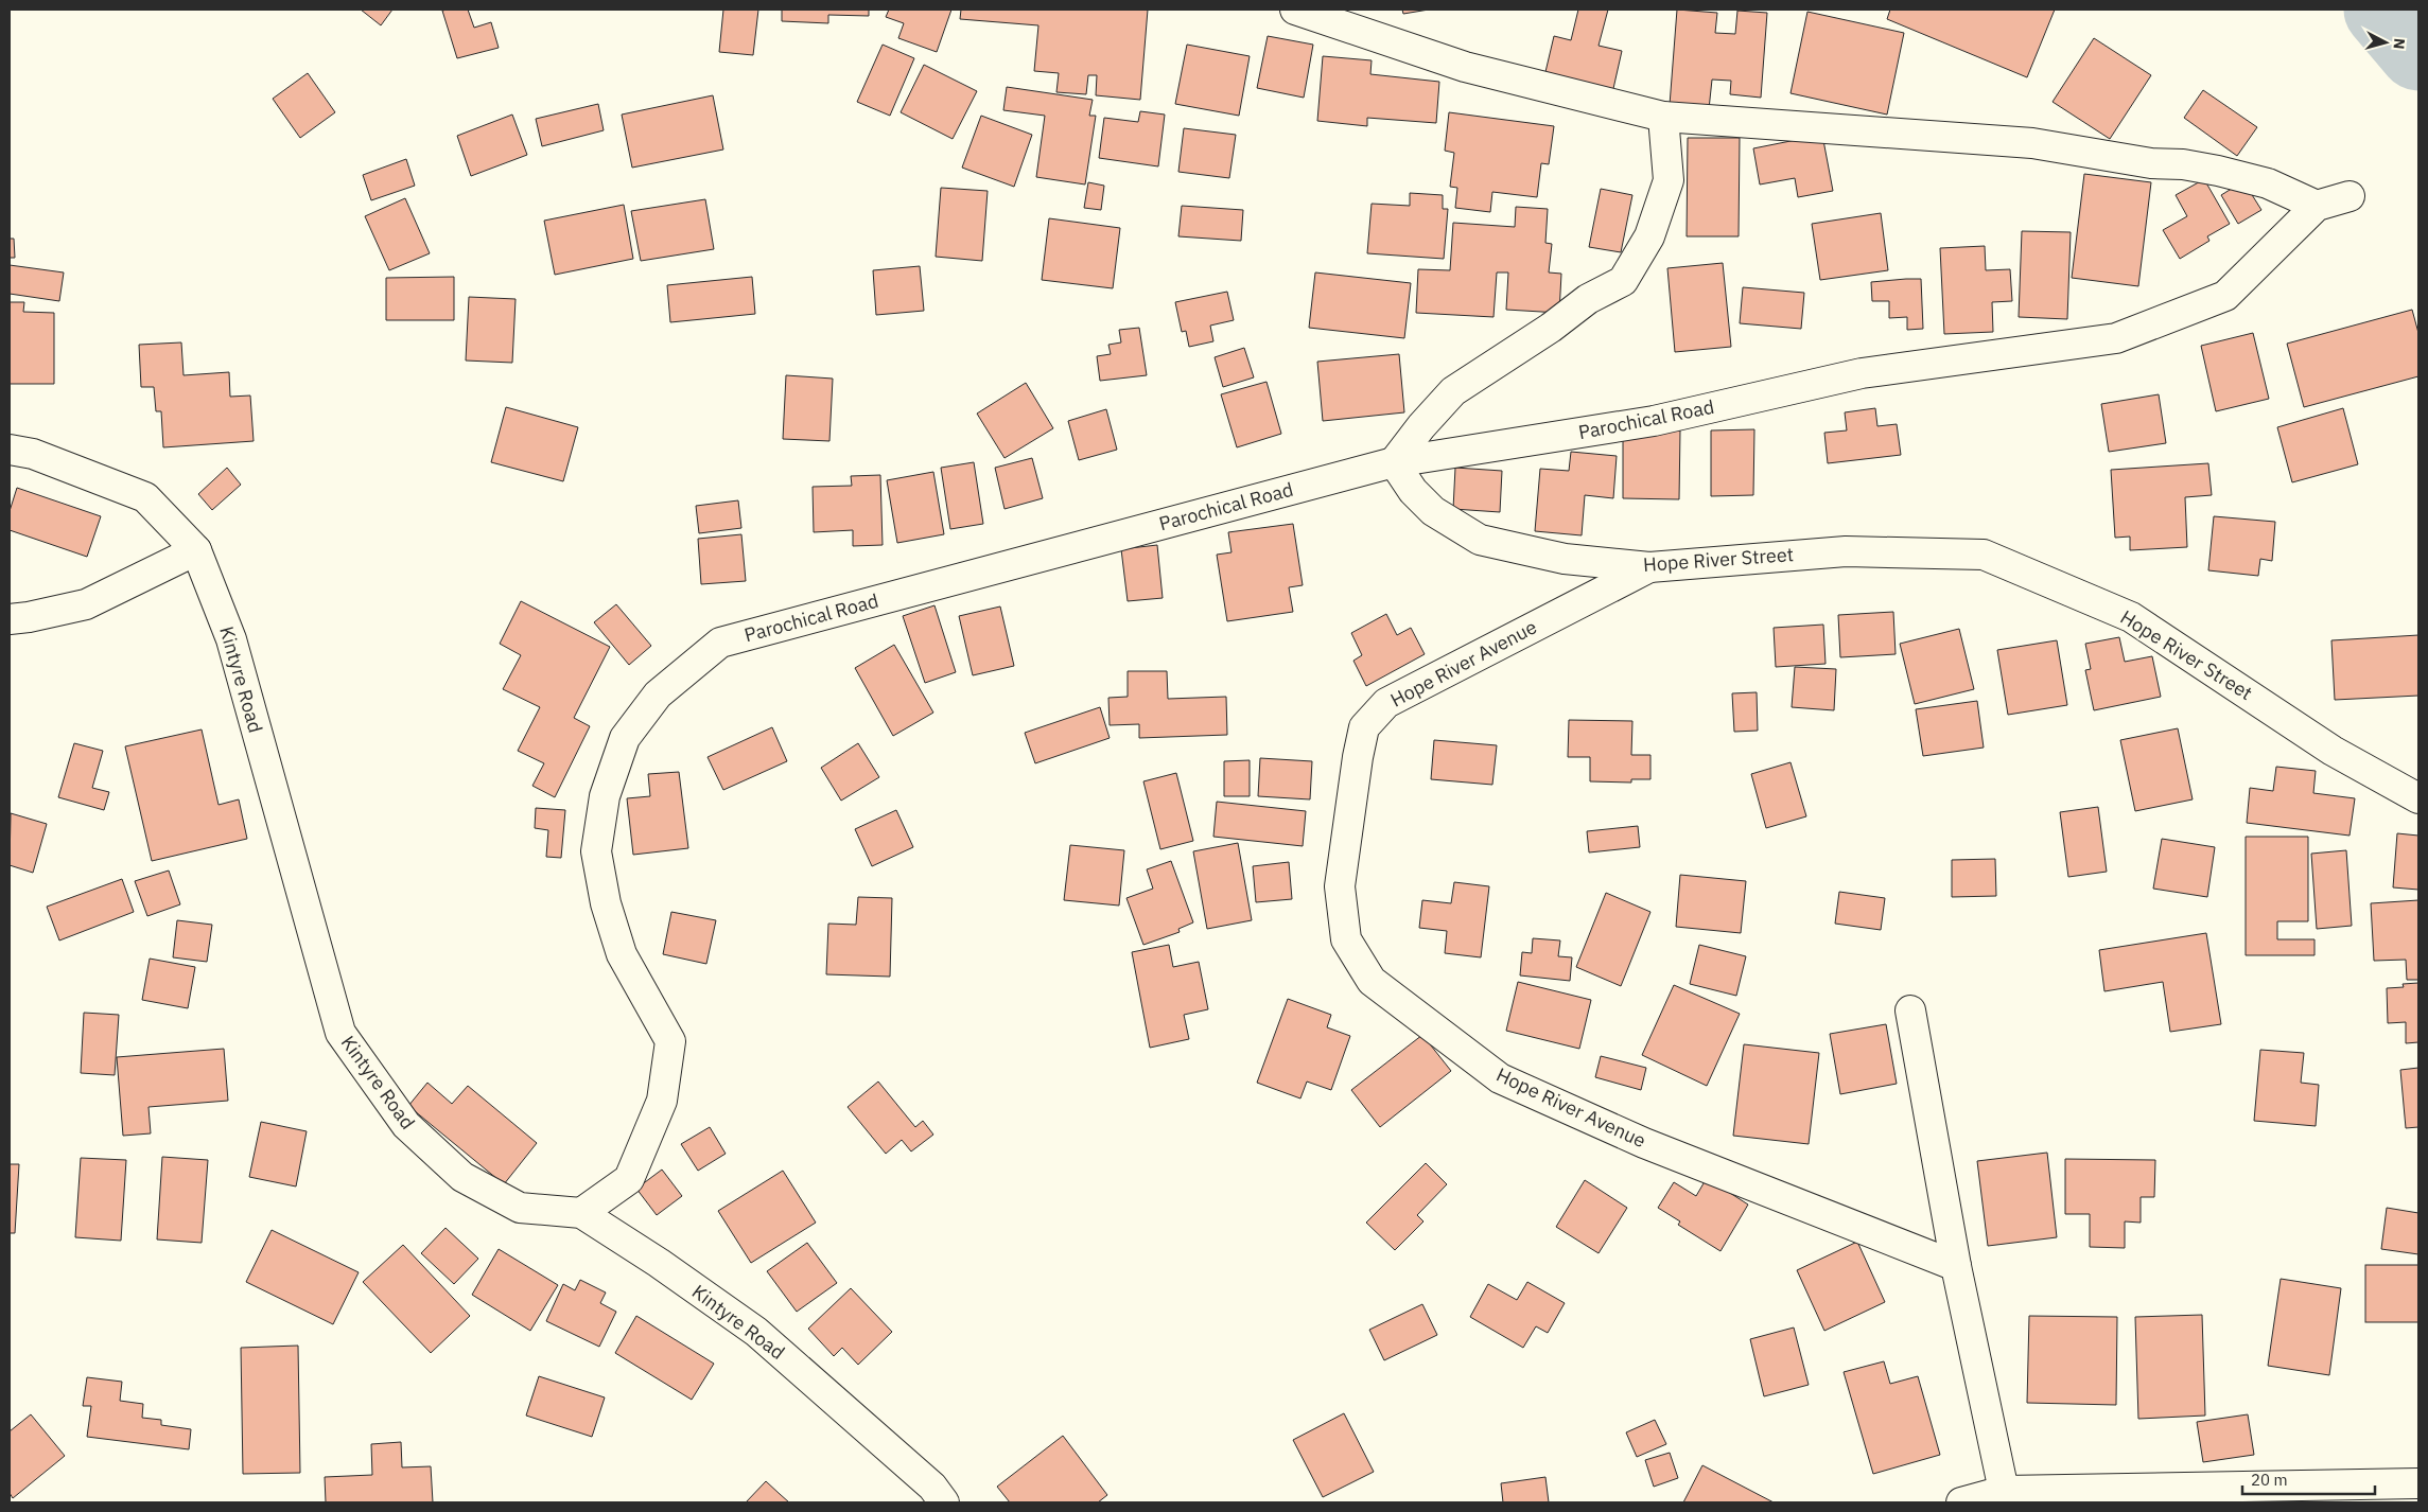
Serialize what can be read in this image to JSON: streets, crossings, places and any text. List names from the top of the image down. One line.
{"streets":{"street":["Parochical Road","Hope River Street","Hope River Avenue","Kintyre Road"]},"crossings":[["Parochical Road","Hope River Street"],["Parochical Road","Kintyre Road"],["Hope River Street","Hope River Avenue"]],"scale_bar":"20 m","north":"right"}
